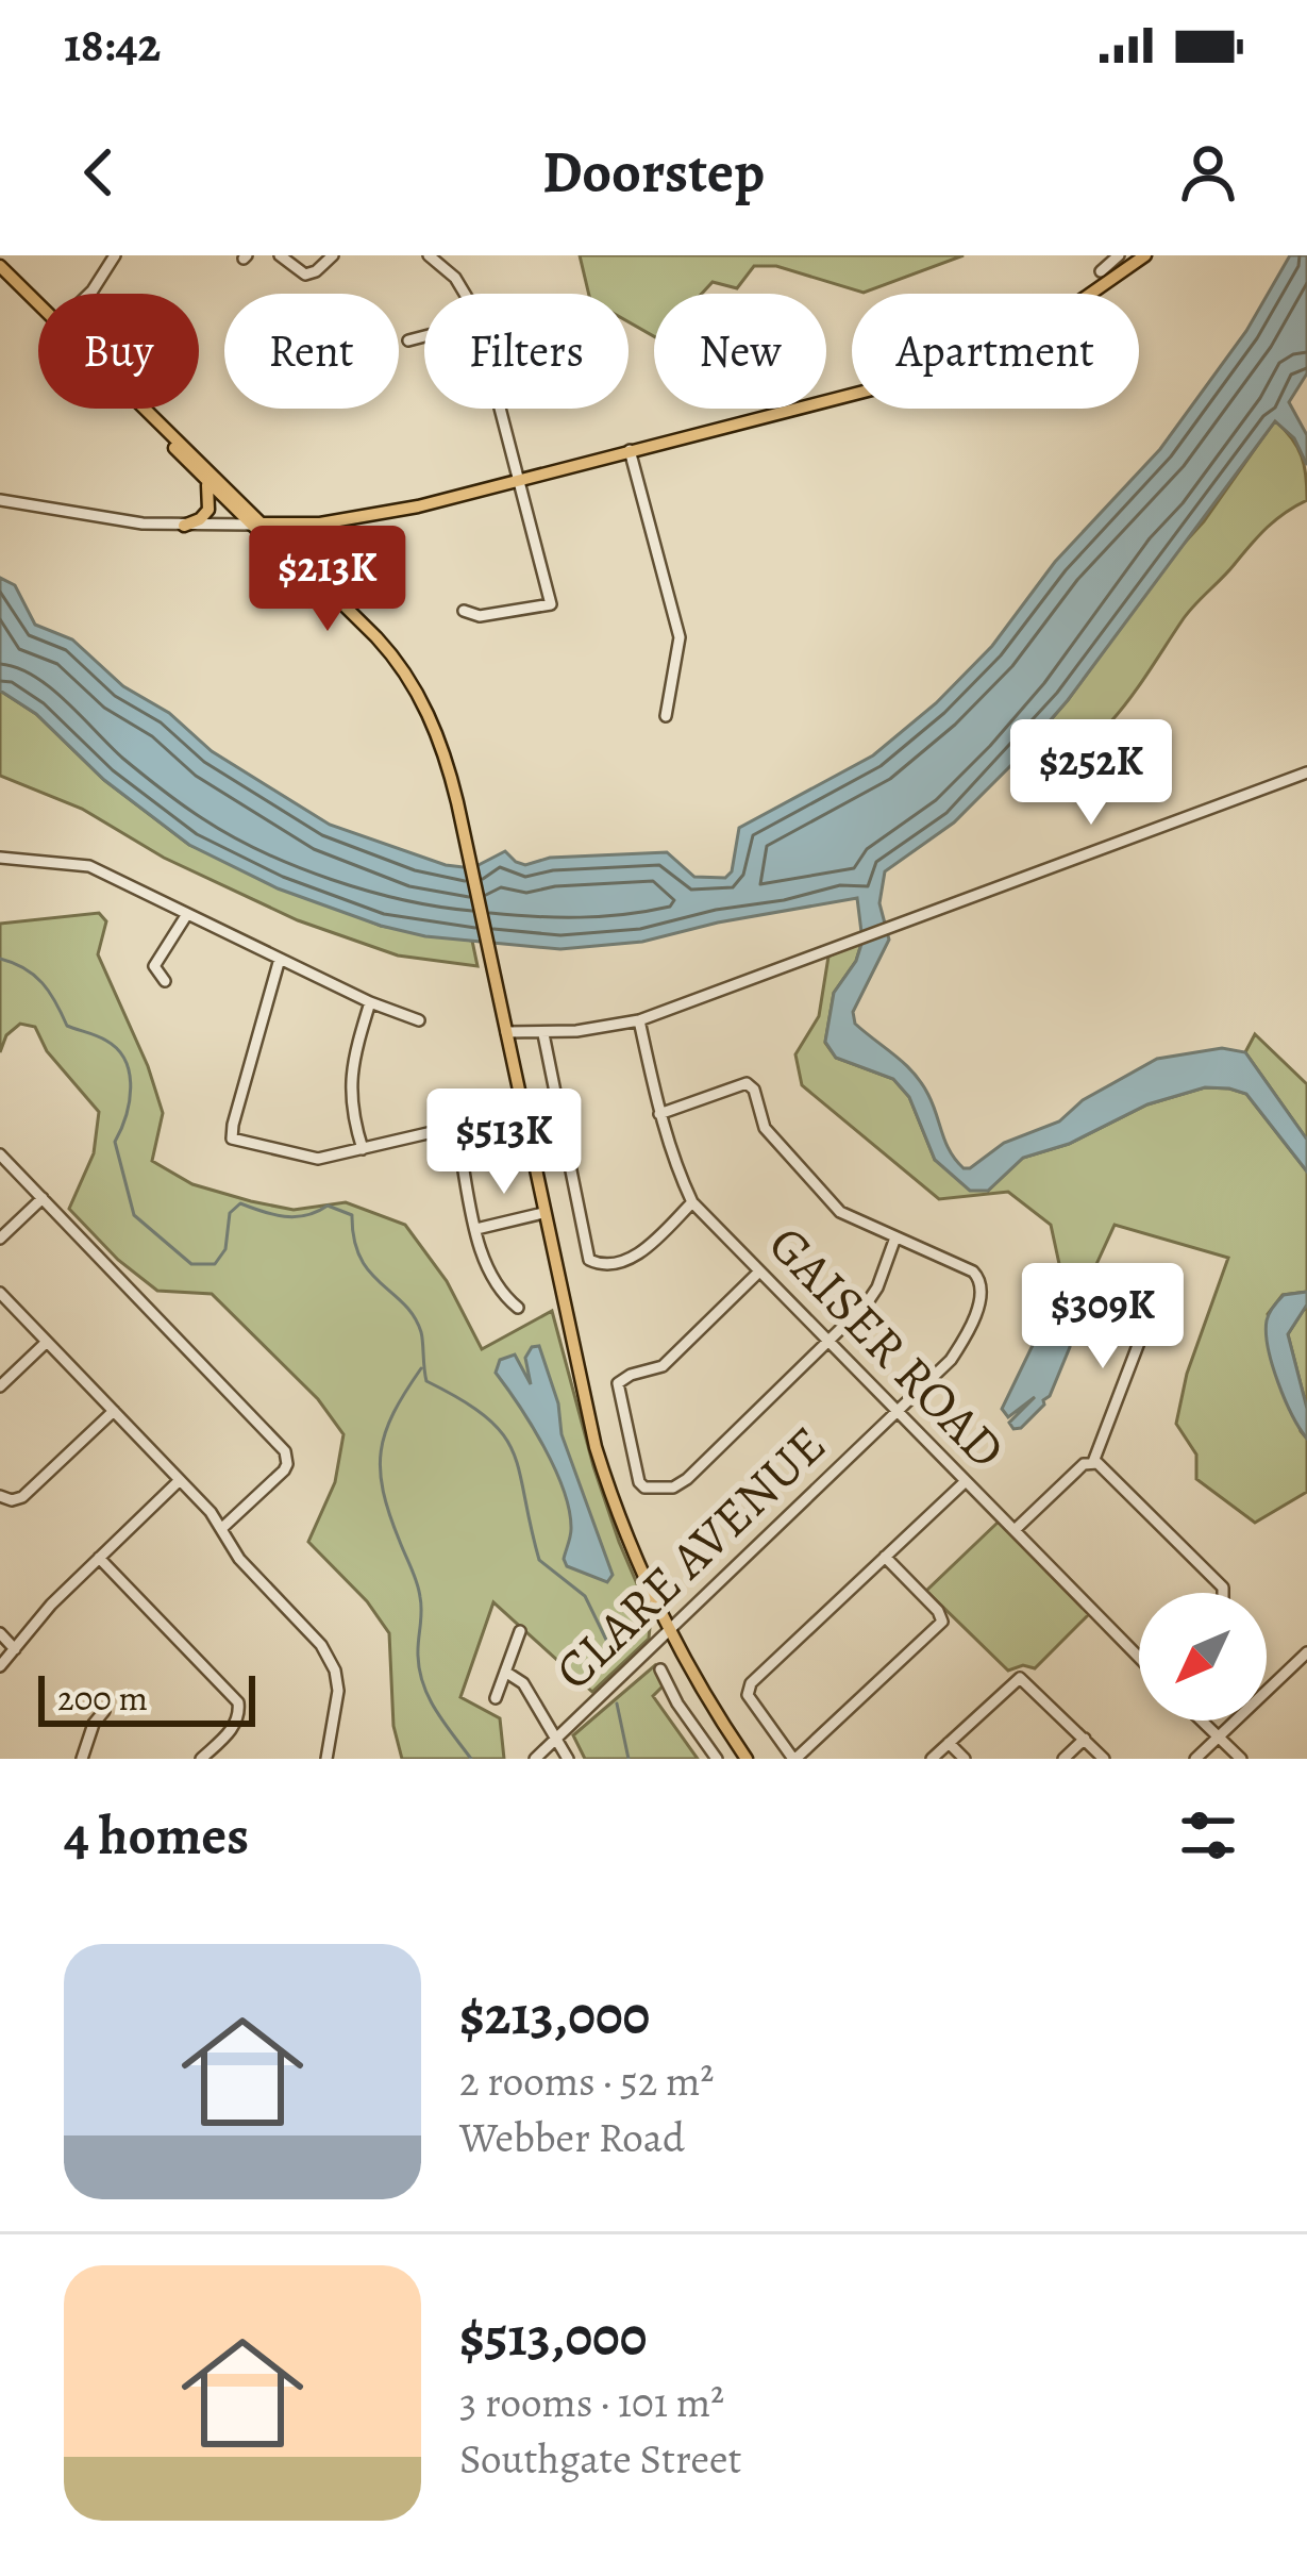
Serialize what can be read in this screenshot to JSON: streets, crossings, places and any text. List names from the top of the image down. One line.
{"streets":{"street":["GAISER ROAD","CLARE AVENUE"]},"crossings":[["GAISER ROAD","CLARE AVENUE"]],"scale_bar":"200 m","north":"bottom left","page":{"status":"18:42","header":"Doorstep","chip":["Buy","Rent","Filters","New","Apartment"],"price":["$213K","$252K","$513K","$309K"],"scale":"200 m","heading":"4 homes","list":[{"name":"$213,000","note":"2 rooms · 52 m² · Webber Road"},{"name":"$513,000","note":"3 rooms · 101 m² · Southgate Street"}]}}
